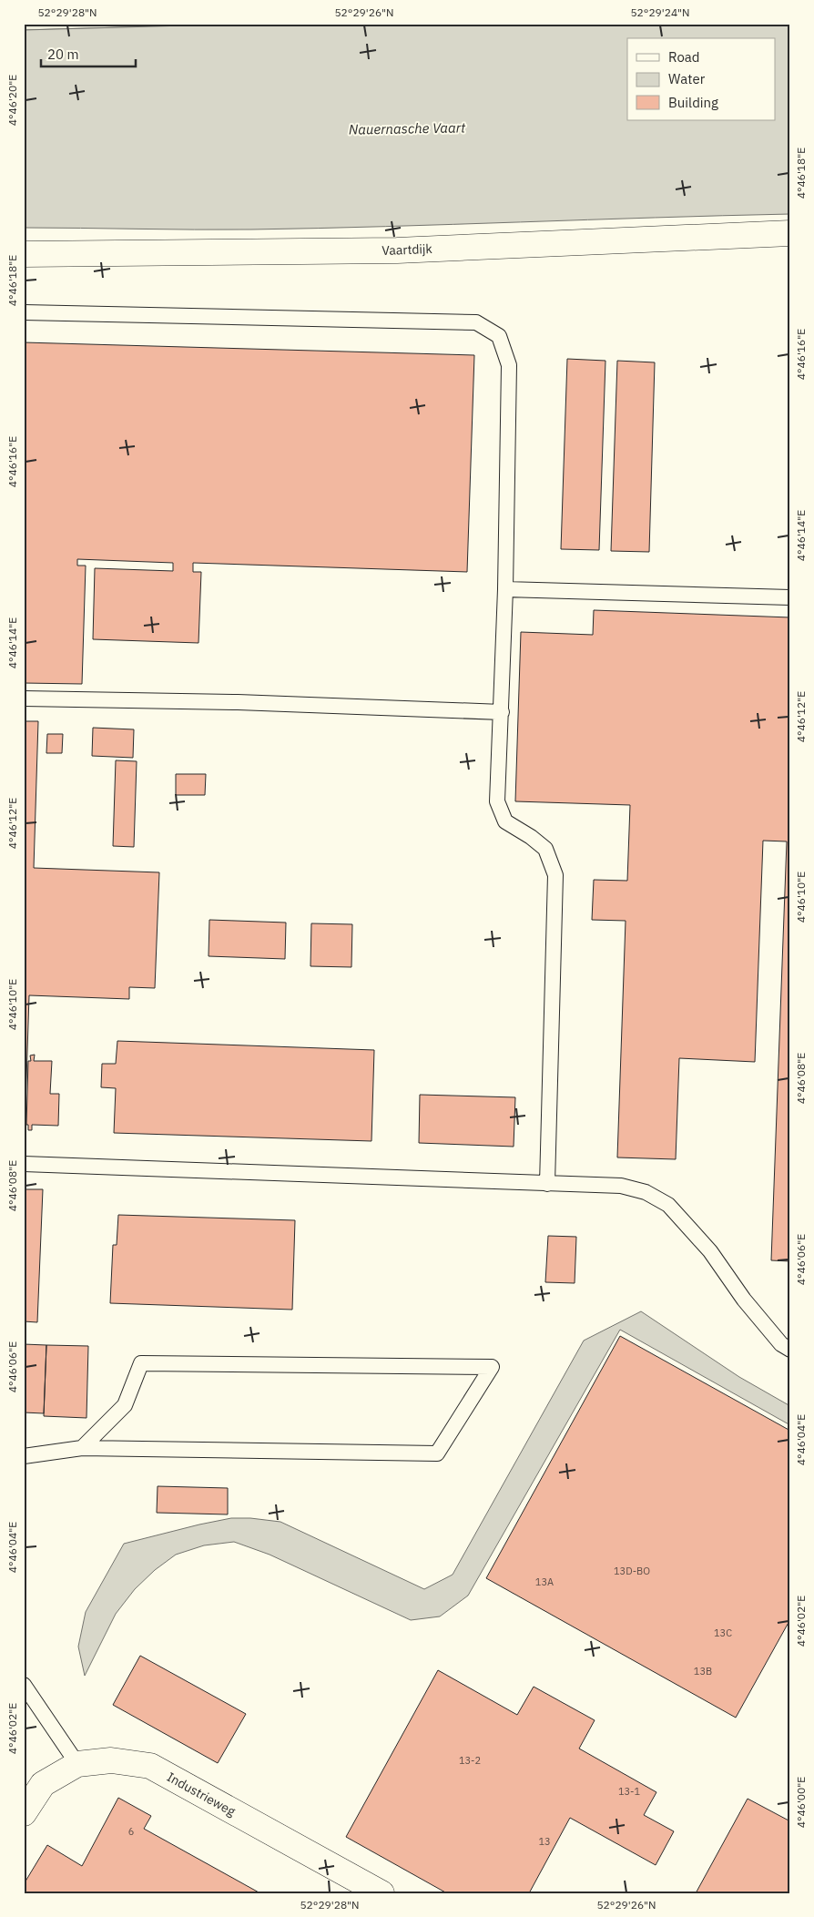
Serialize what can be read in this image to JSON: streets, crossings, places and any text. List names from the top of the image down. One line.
{"streets":{"street":["Vaartdijk","Industrieweg"]},"water":["Nauernasche Vaart"],"house_numbers":["13D-BO","13A","13C","13B","13-2","13-1","6","13"],"legend":["Road","Water","Building"],"scale_bar":"20 m","coordinates":["52°29'28\"N","52°29'26\"N","52°29'24\"N","4°46'20\"E","4°46'18\"E","4°46'16\"E","4°46'14\"E","4°46'12\"E","4°46'10\"E","4°46'08\"E","4°46'06\"E","4°46'04\"E","4°46'02\"E","4°46'00\"E"]}
